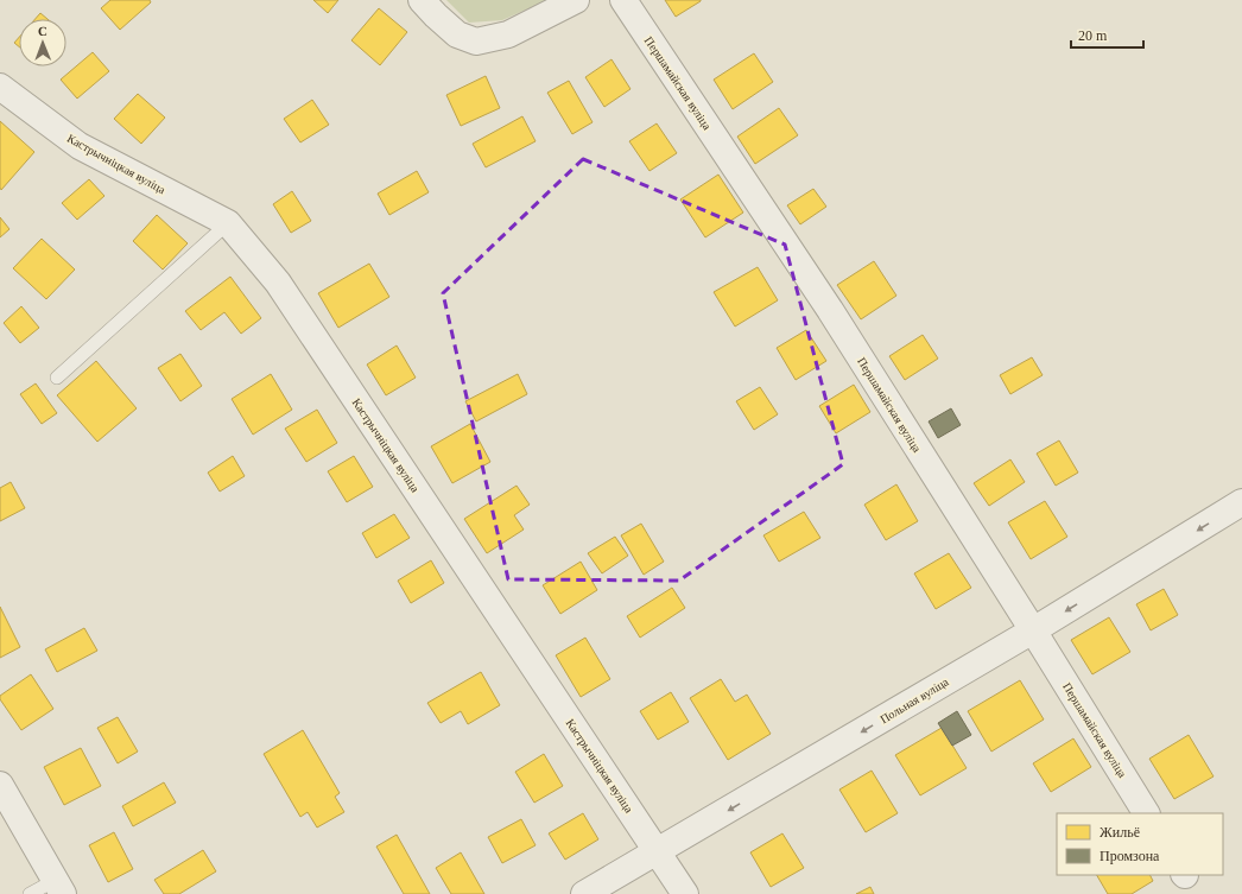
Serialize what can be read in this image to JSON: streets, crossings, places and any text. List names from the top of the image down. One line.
{"streets":{"street":["Першамайская вуліца","Кастрычніцкая вуліца","Польная вуліца"]},"crossings":[["Першамайская вуліца","Польная вуліца"],["Кастрычніцкая вуліца","Польная вуліца"]],"one_way":["Польная вуліца"],"legend":["Жильё","Промзона"],"scale_bar":"20 m","north":"top"}
